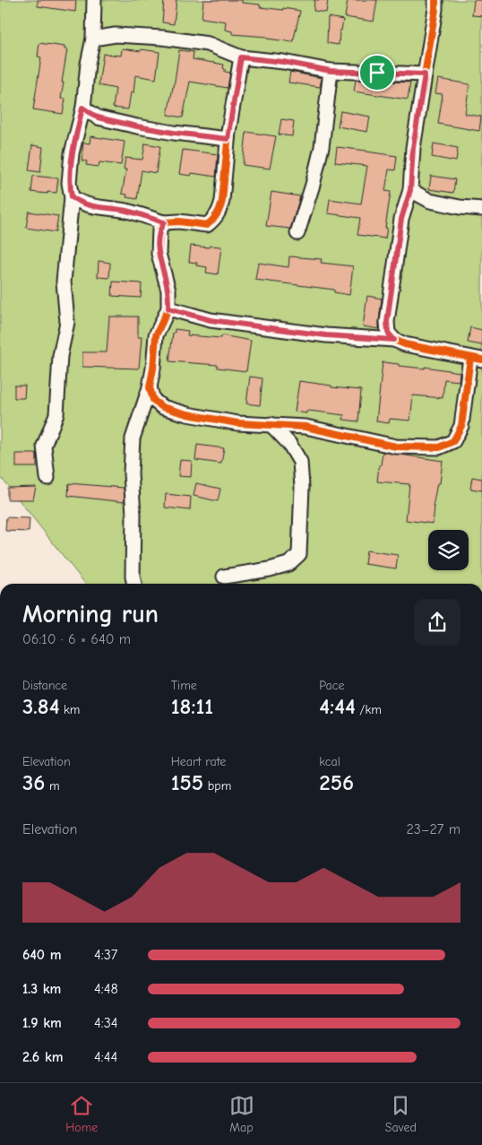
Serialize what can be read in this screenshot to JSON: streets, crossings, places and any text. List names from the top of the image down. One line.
{"page":{"heading":["Morning run","06:10 · 6 × 640 m"],"stats":[["Distance","3.84 km"],["Time","18:11"],["Pace","4:44 /km"],["Elevation","36 m"],["Heart rate","155 bpm"],["kcal","256"]],"chart":["Elevation","23–27 m"],"list":[{"name":"640 m","note":"4:37"},{"name":"1.3 km","note":"4:48"},{"name":"1.9 km","note":"4:34"},{"name":"2.6 km","note":"4:44"}],"tabs":["Home","Map","Saved"]}}
